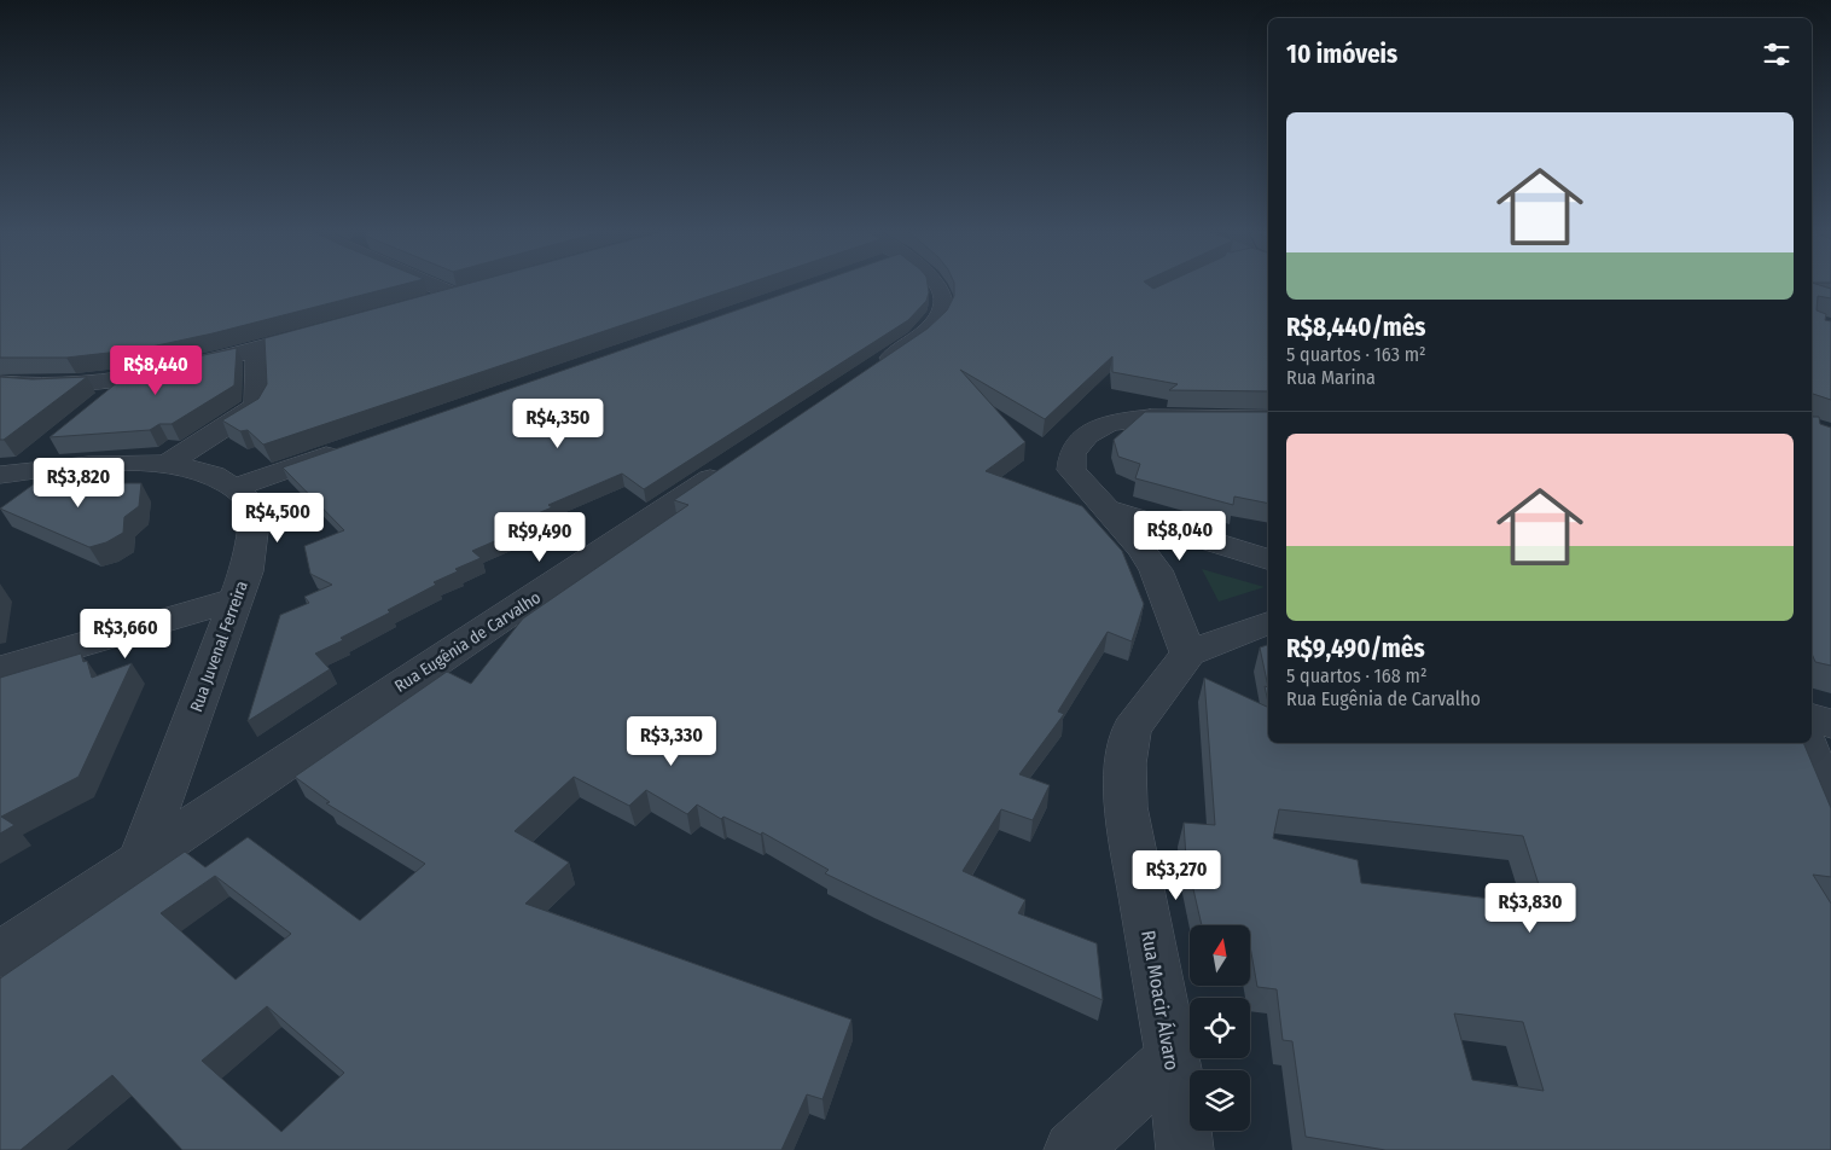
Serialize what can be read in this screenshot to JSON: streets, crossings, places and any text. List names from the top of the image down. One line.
{"streets":{"street":["Rua Eugênia de Carvalho","Rua Juvenal Ferreira","Rua Moacir Álvaro"]},"crossings":[["Rua Eugênia de Carvalho","Rua Juvenal Ferreira"]],"north":"top","page":{"heading":"10 imóveis","list":[{"name":"R$8,440/mês","note":"5 quartos · 163 m² · Rua Marina"},{"name":"R$9,490/mês","note":"5 quartos · 168 m² · Rua Eugênia de Carvalho"}],"price":["R$8,440","R$4,350","R$3,820","R$4,500","R$8,040","R$9,490","R$3,660","R$3,330","R$3,270","R$3,830"]}}
